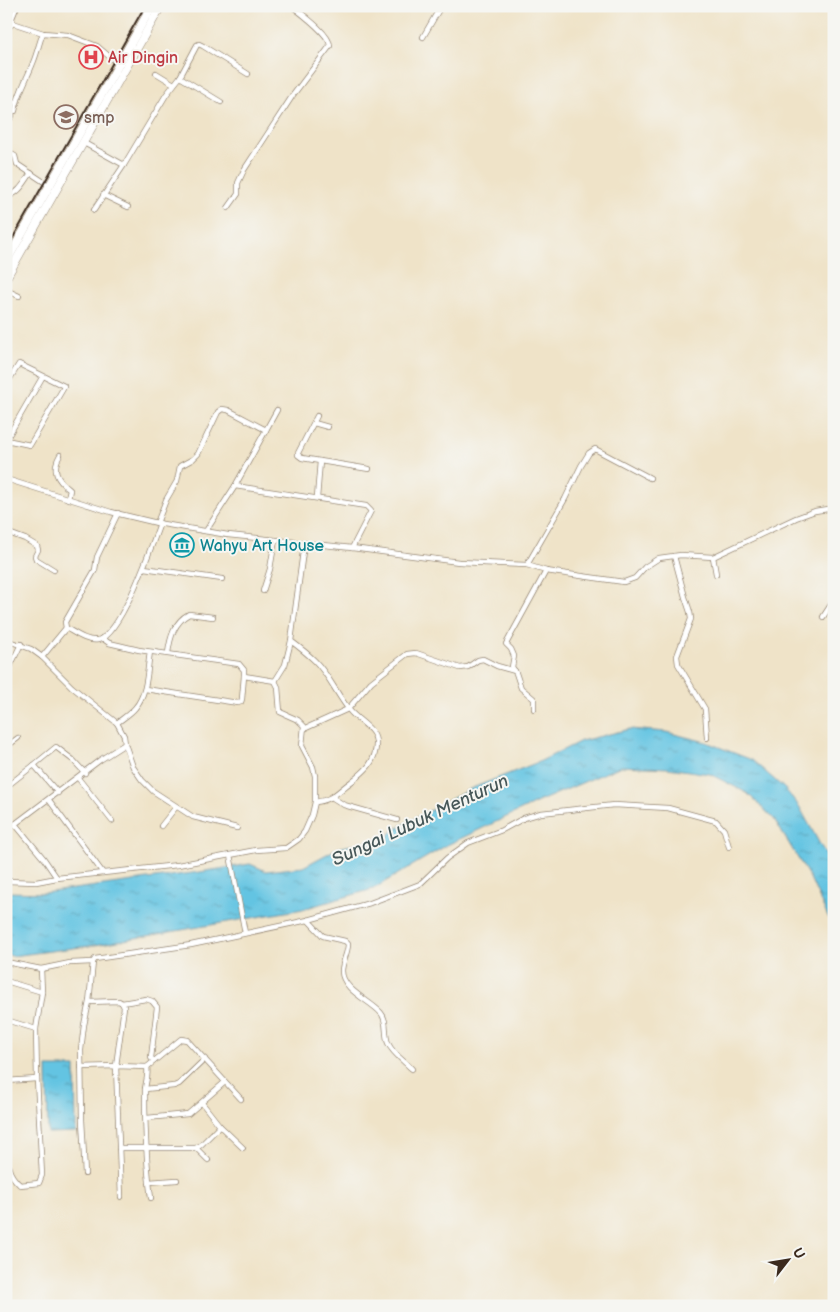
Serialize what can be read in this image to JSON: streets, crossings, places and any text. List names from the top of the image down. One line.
{"water":["Sungai Lubuk Menturun"],"places":{"hospital":["Air Dingin"],"school or university":["smp"],"museum":["Wahyu Art House"]},"north":"top right"}
